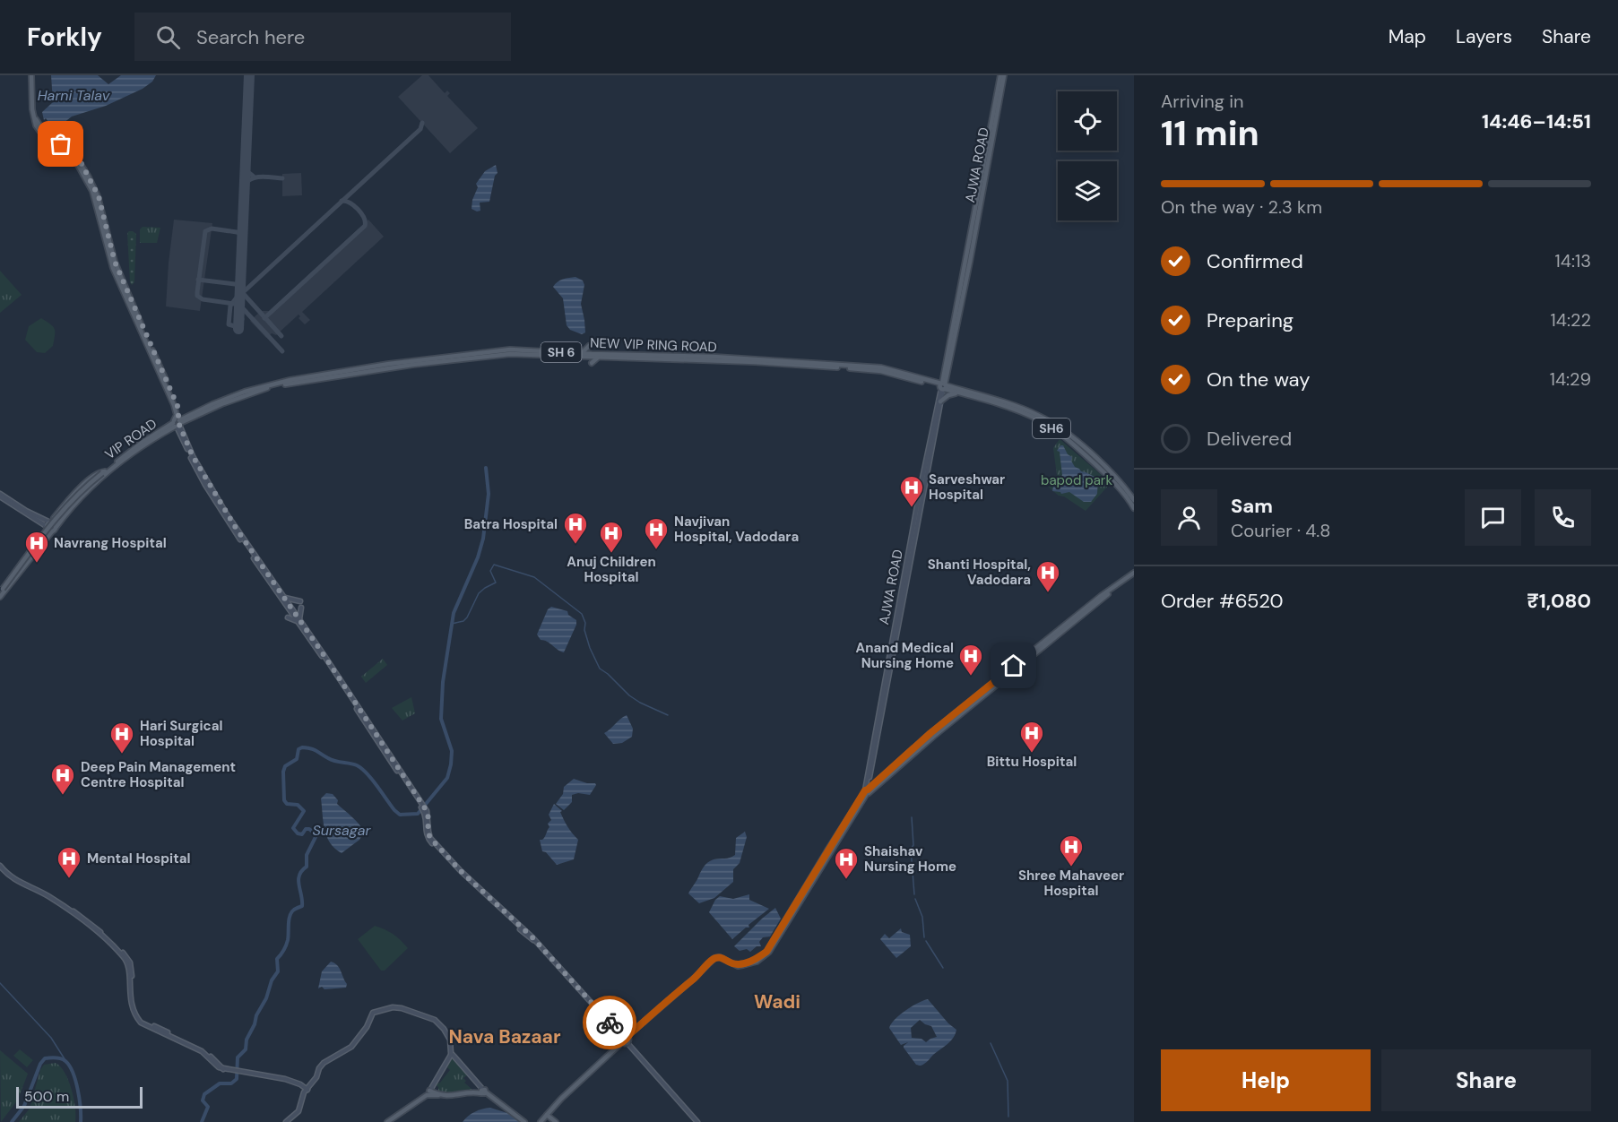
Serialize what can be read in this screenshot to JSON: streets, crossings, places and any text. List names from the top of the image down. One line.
{"streets":{"main road":["AJWA ROAD","NEW VIP RING ROAD","SH 6","SH6","VIP ROAD"]},"crossings":[["AJWA ROAD","NEW VIP RING ROAD"],["NEW VIP RING ROAD","VIP ROAD"]],"districts":["Wadi","Nava Bazaar"],"water":["Harni Talav","Sursagar"],"parks":["bapod park"],"places":{"hospital":["Sarveshwar Hospital","Batra Hospital","Navjivan Hospital, Vadodara","Anuj Children Hospital","Navrang Hospital","Shanti Hospital, Vadodara","Anand Medical Nursing Home","Bittu Hospital","Hari Surgical Hospital","Deep Pain Management Centre Hospital","Shree Mahaveer Hospital","Mental Hospital","Shaishav Nursing Home"]},"scale_bar":"500 m","page":{"header":"Forkly","search":"Search here","nav":["Map","Layers","Share"],"heading":["11 min","Arriving in","14:46–14:51"],"panel":["Sam","Courier · 4.8","Order #6520","₹1,080"],"bar":"On the way · 2.3 km","list":[["Confirmed","14:13"],["Preparing","14:22"],["On the way","14:29"],"Delivered"],"buttons":["Help","Share"],"scale":"500 m"}}
